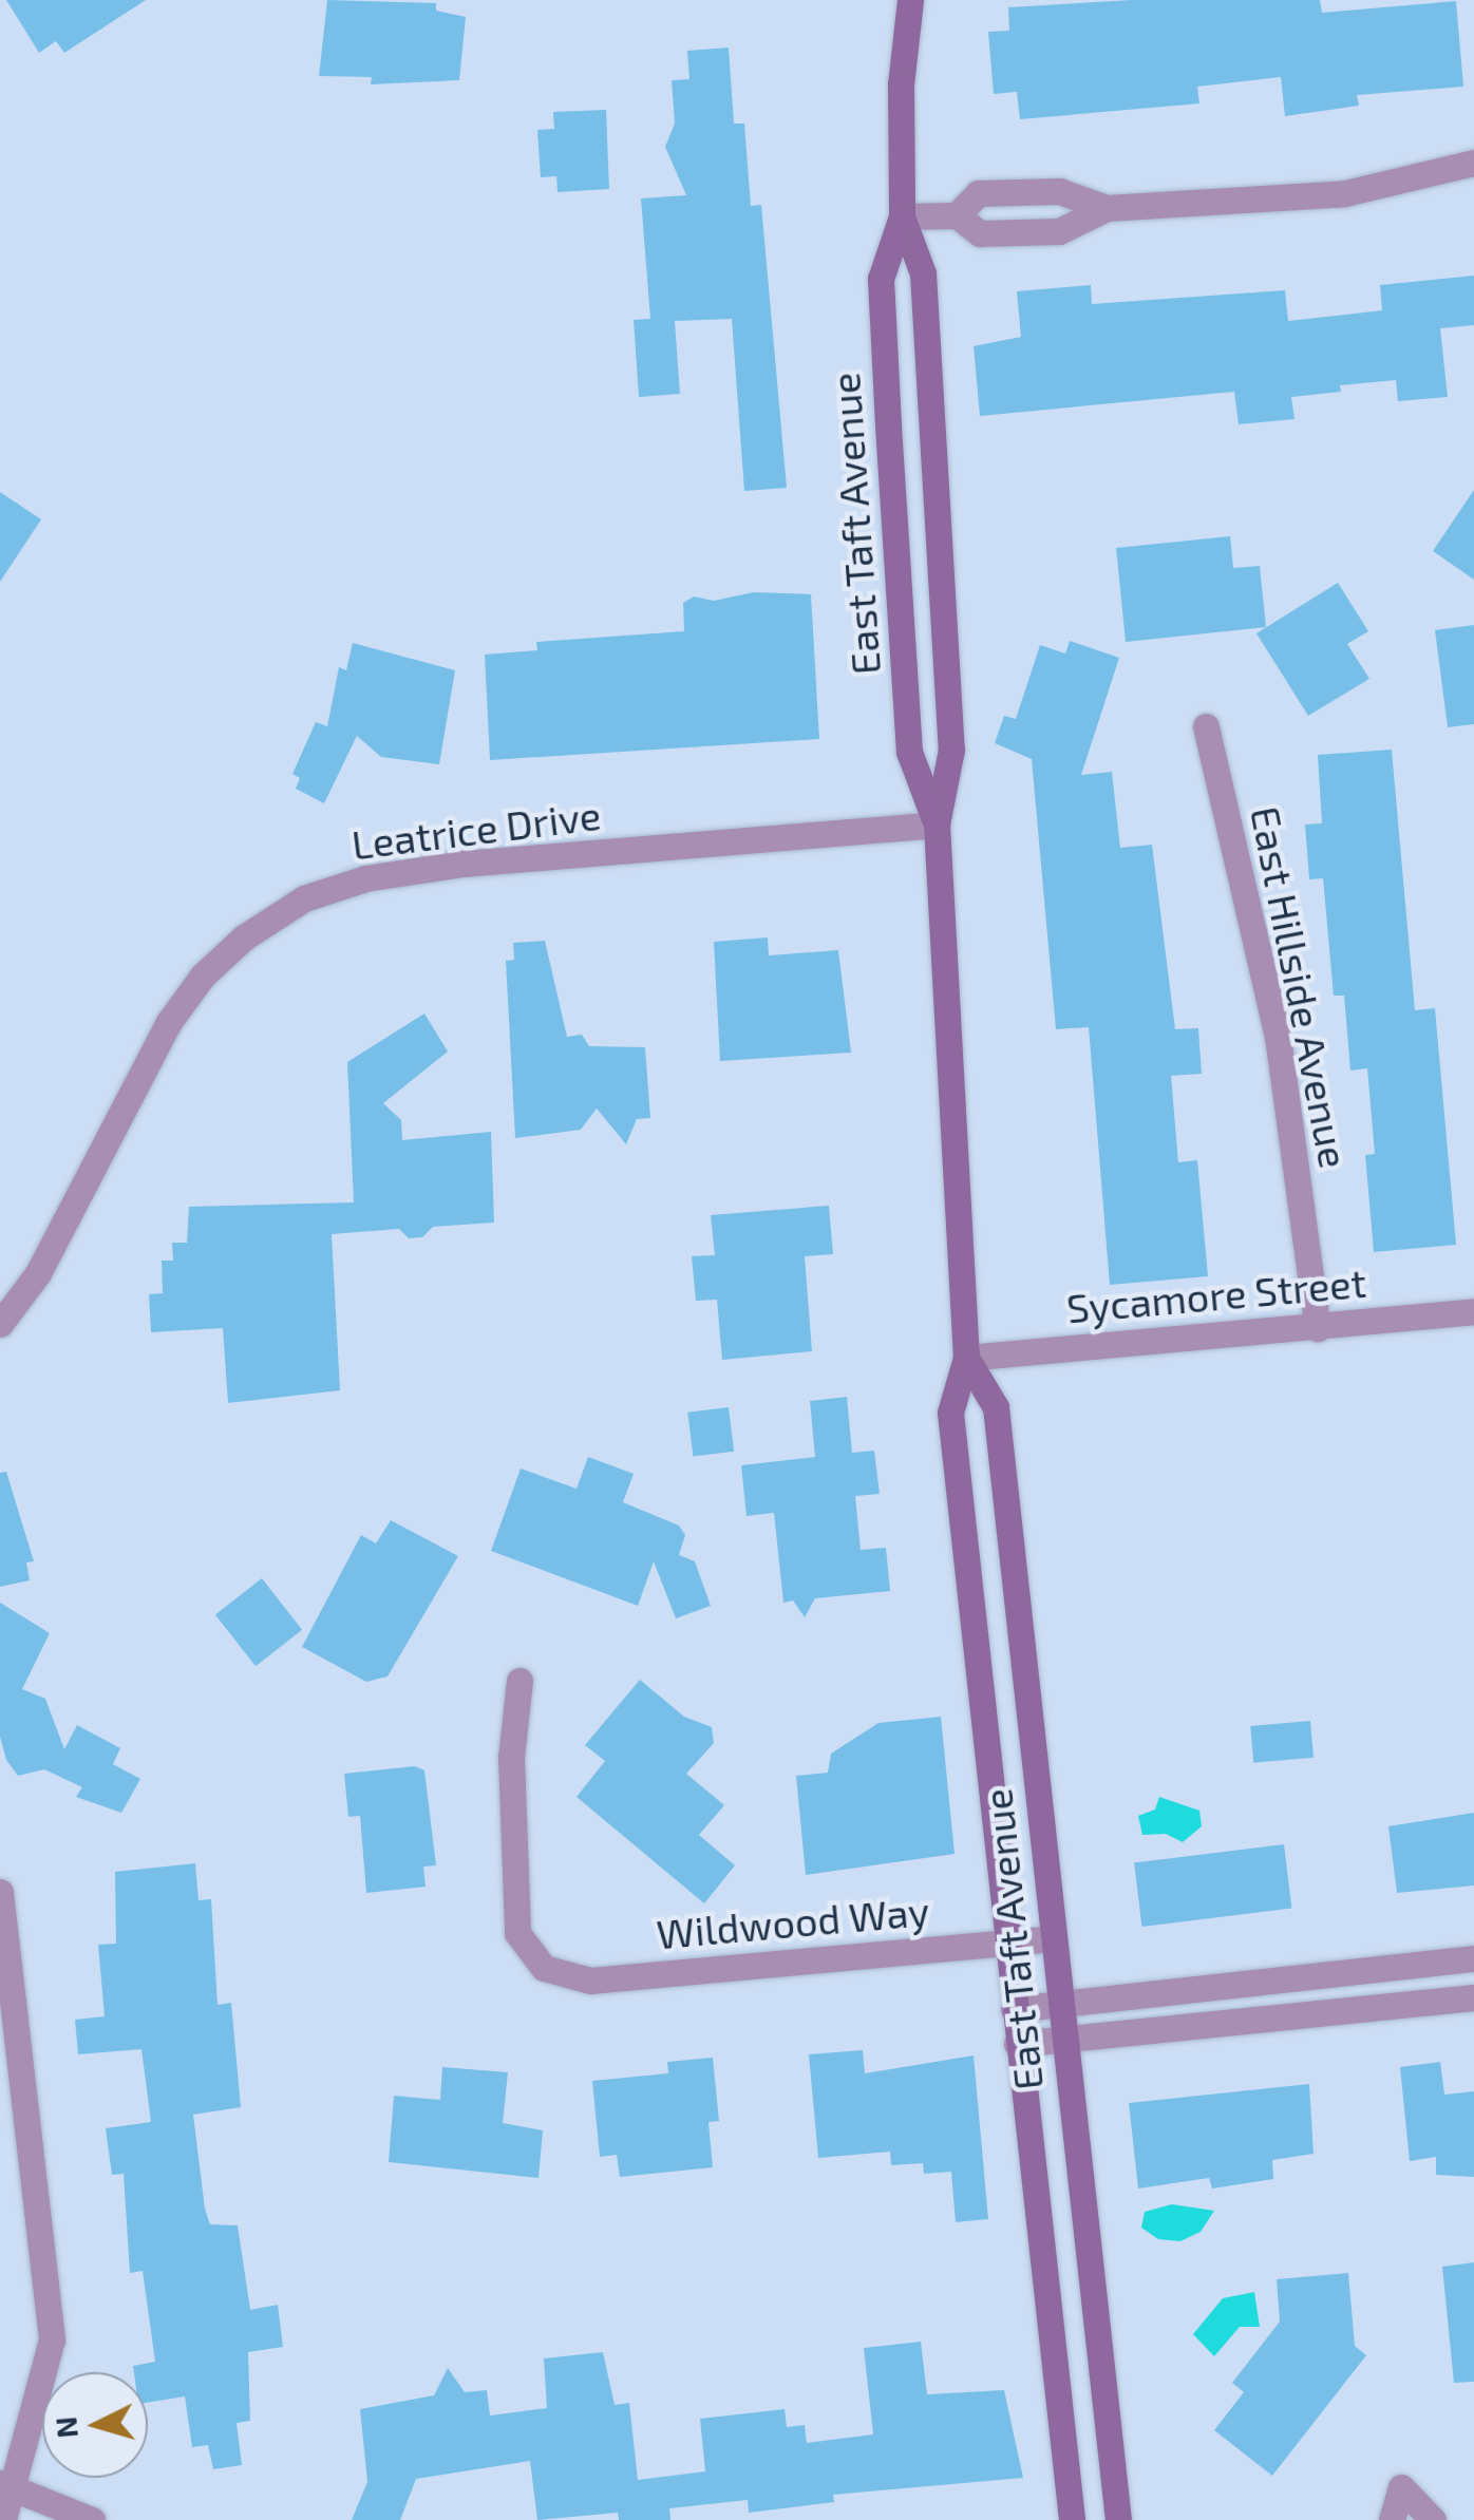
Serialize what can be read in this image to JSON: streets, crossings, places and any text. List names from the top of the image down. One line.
{"streets":{"street":["East Taft Avenue","Leatrice Drive","East Hillside Avenue","Sycamore Street","Wildwood Way"]},"crossings":[["East Taft Avenue","Leatrice Drive"],["East Taft Avenue","Sycamore Street"],["East Taft Avenue","Wildwood Way"],["East Hillside Avenue","Sycamore Street"]],"north":"left"}
